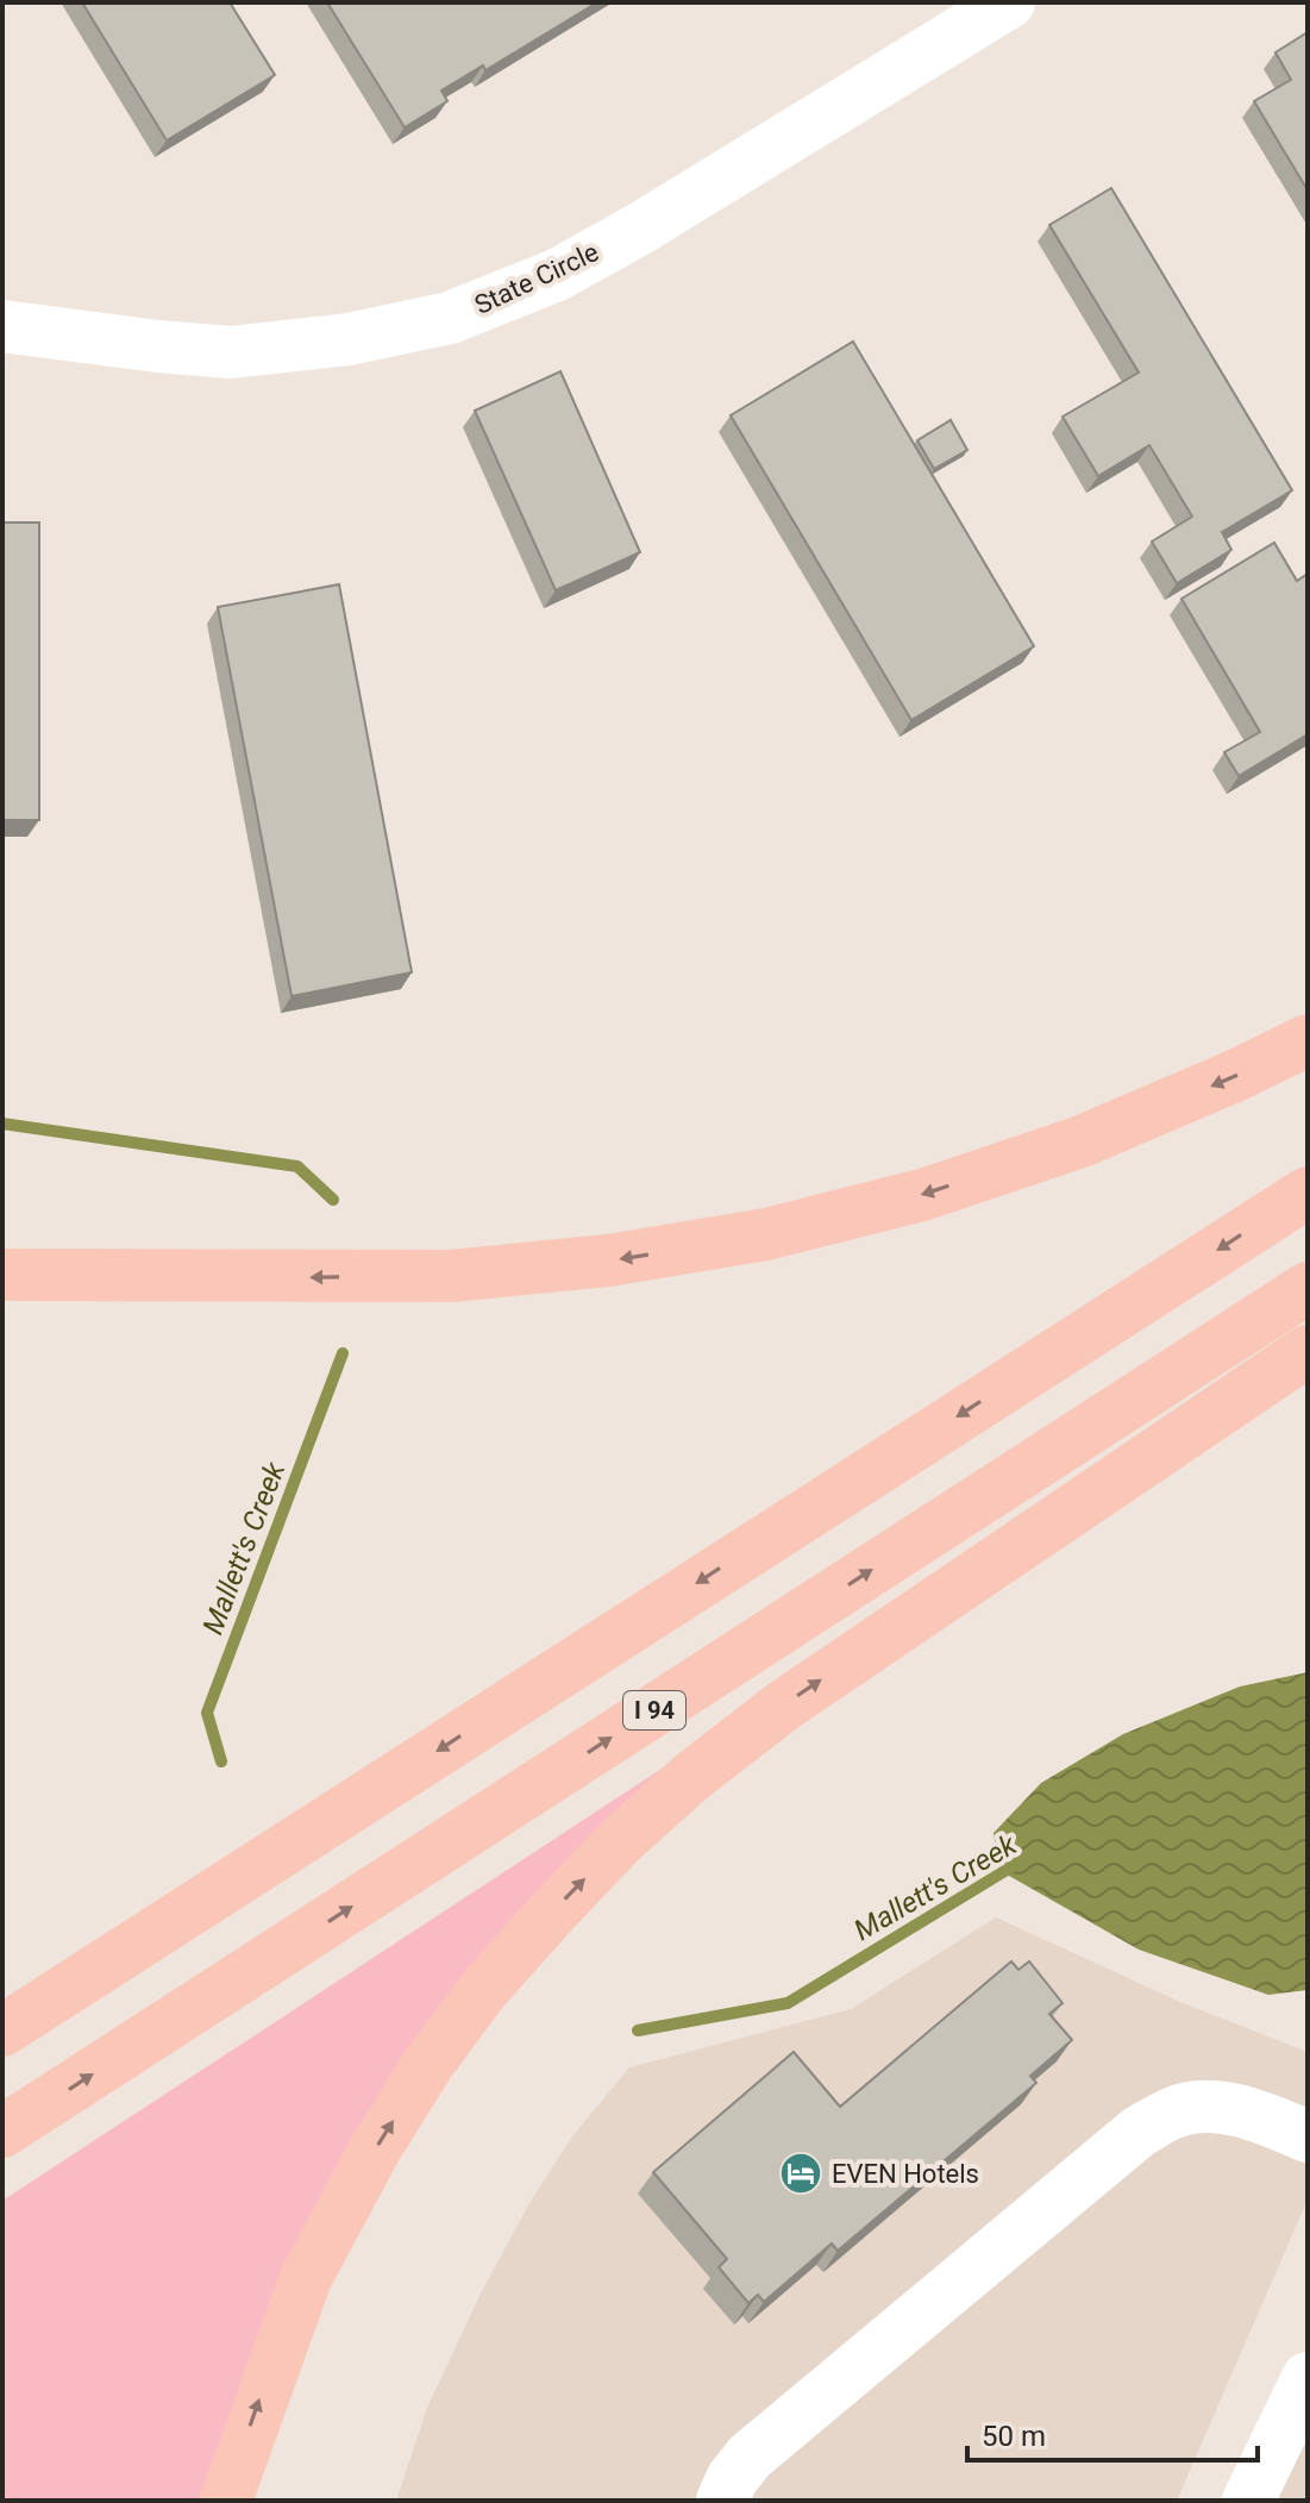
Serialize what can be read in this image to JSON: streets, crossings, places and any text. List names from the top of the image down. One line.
{"streets":{"highway":["I 94"],"street":["State Circle"]},"water":["Mallett's Creek"],"places":{"hotel":["EVEN Hotels"]},"scale_bar":"50 m"}
